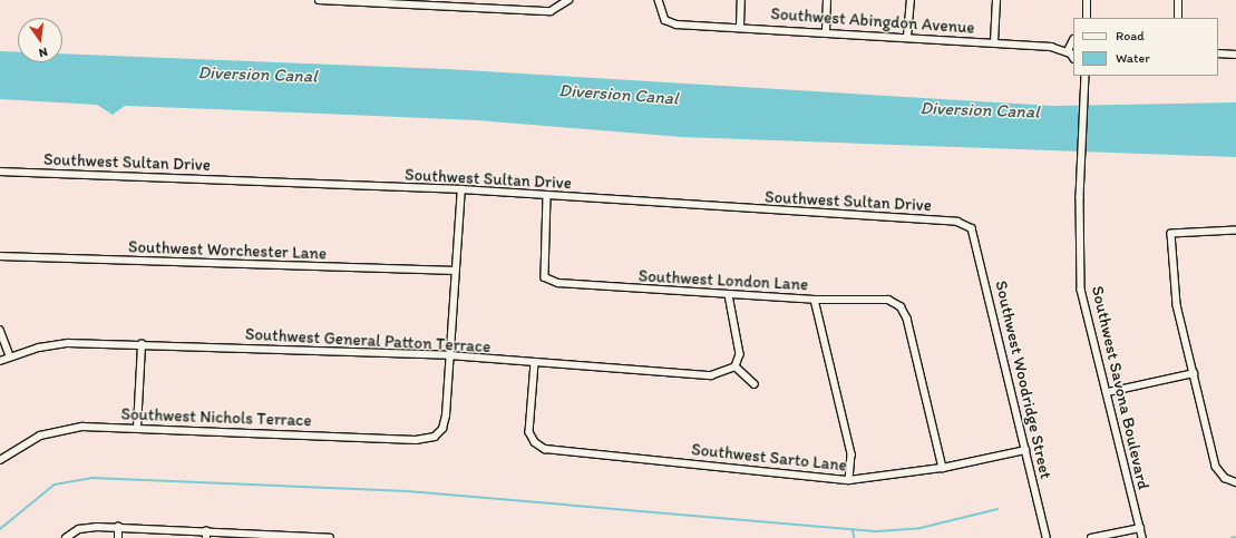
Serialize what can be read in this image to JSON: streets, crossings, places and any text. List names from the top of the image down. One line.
{"streets":{"street":["Southwest Abingdon Avenue","Southwest Sultan Drive","Southwest Worchester Lane","Southwest London Lane","Southwest General Patton Terrace","Southwest Woodridge Street","Southwest Savona Boulevard","Southwest Nichols Terrace","Southwest Sarto Lane"]},"crossings":[["Southwest Sultan Drive","Southwest London Lane"],["Southwest Sultan Drive","Southwest Woodridge Street"],["Southwest London Lane","Southwest Sarto Lane"],["Southwest General Patton Terrace","Southwest Nichols Terrace"],["Southwest General Patton Terrace","Southwest Sarto Lane"],["Southwest Woodridge Street","Southwest Sarto Lane"]],"water":["Diversion Canal"],"legend":["Road","Water"],"north":"bottom"}
